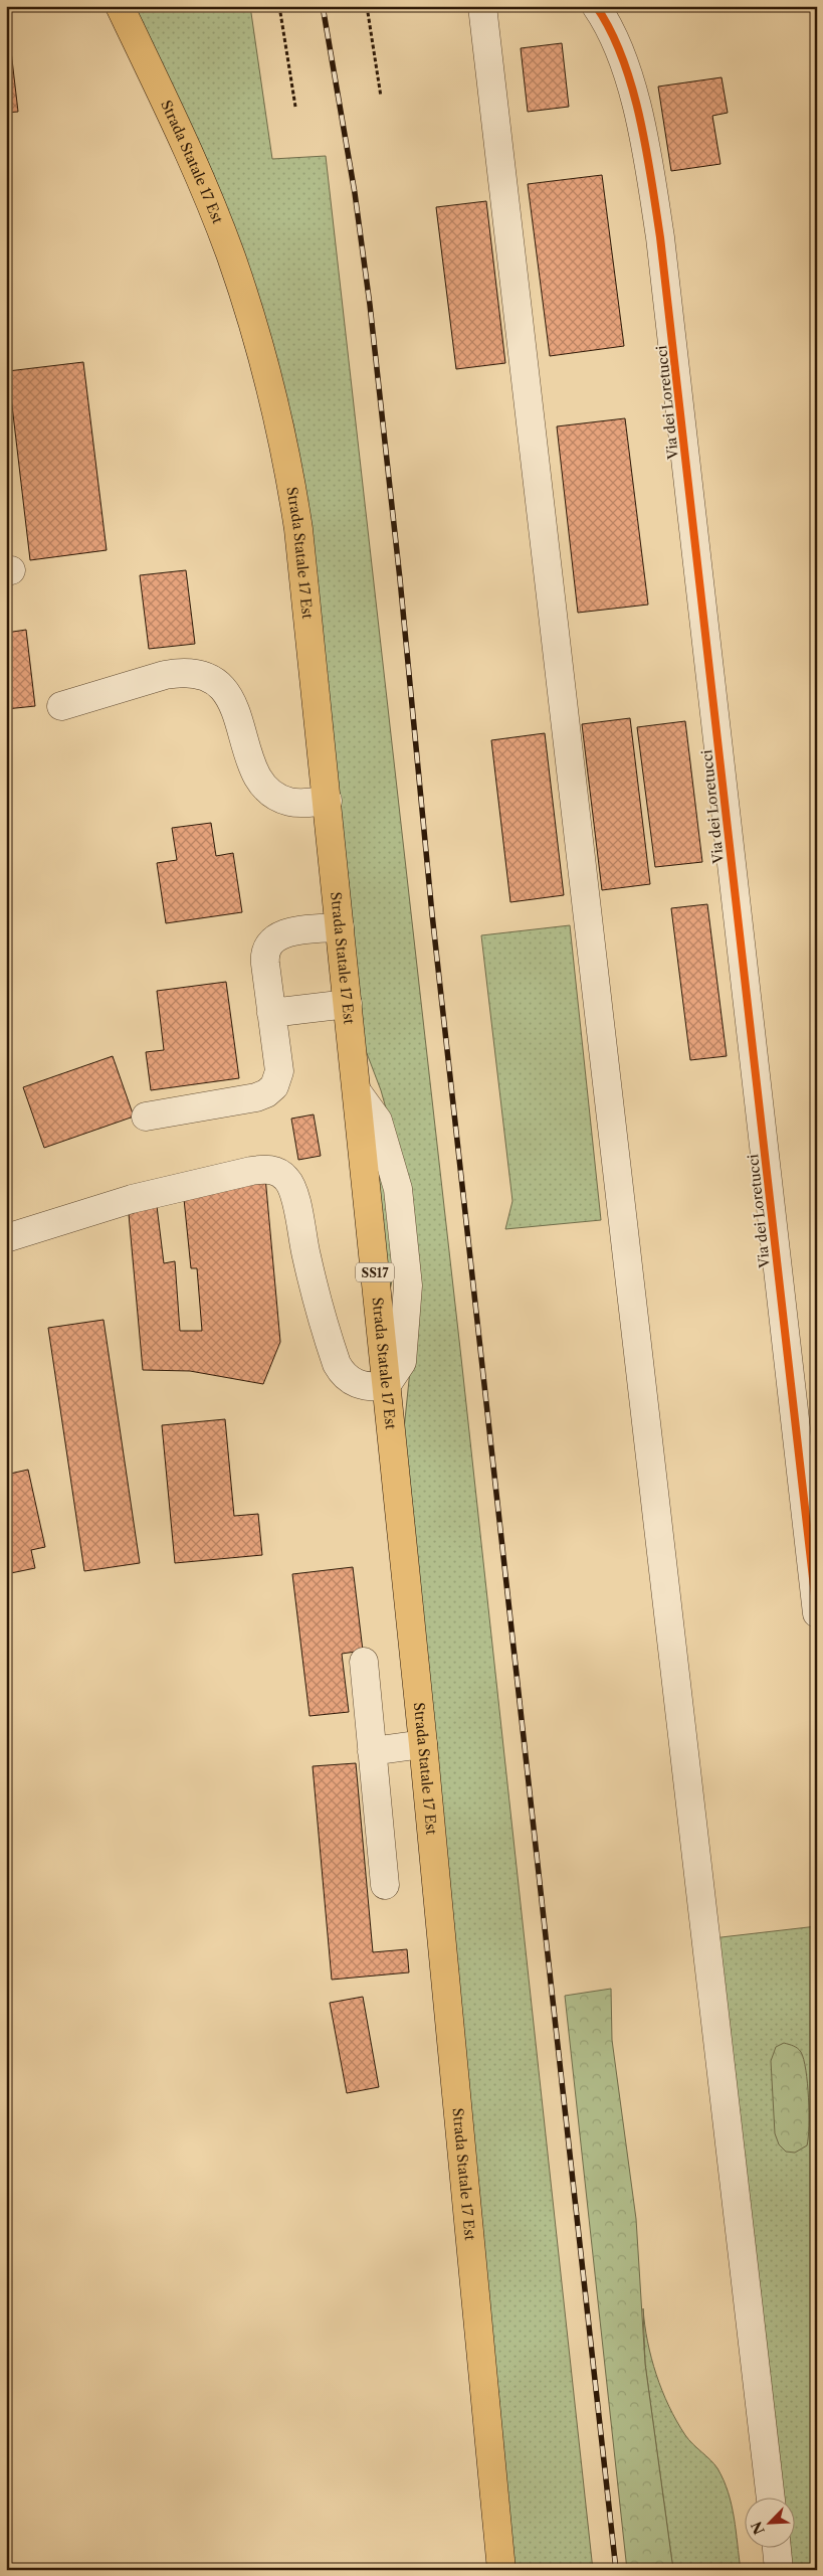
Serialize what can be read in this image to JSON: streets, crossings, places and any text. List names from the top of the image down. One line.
{"streets":{"main road":["Strada Statale 17 Est","SS17"],"street":["Via dei Loretucci"]},"north":"bottom left"}
